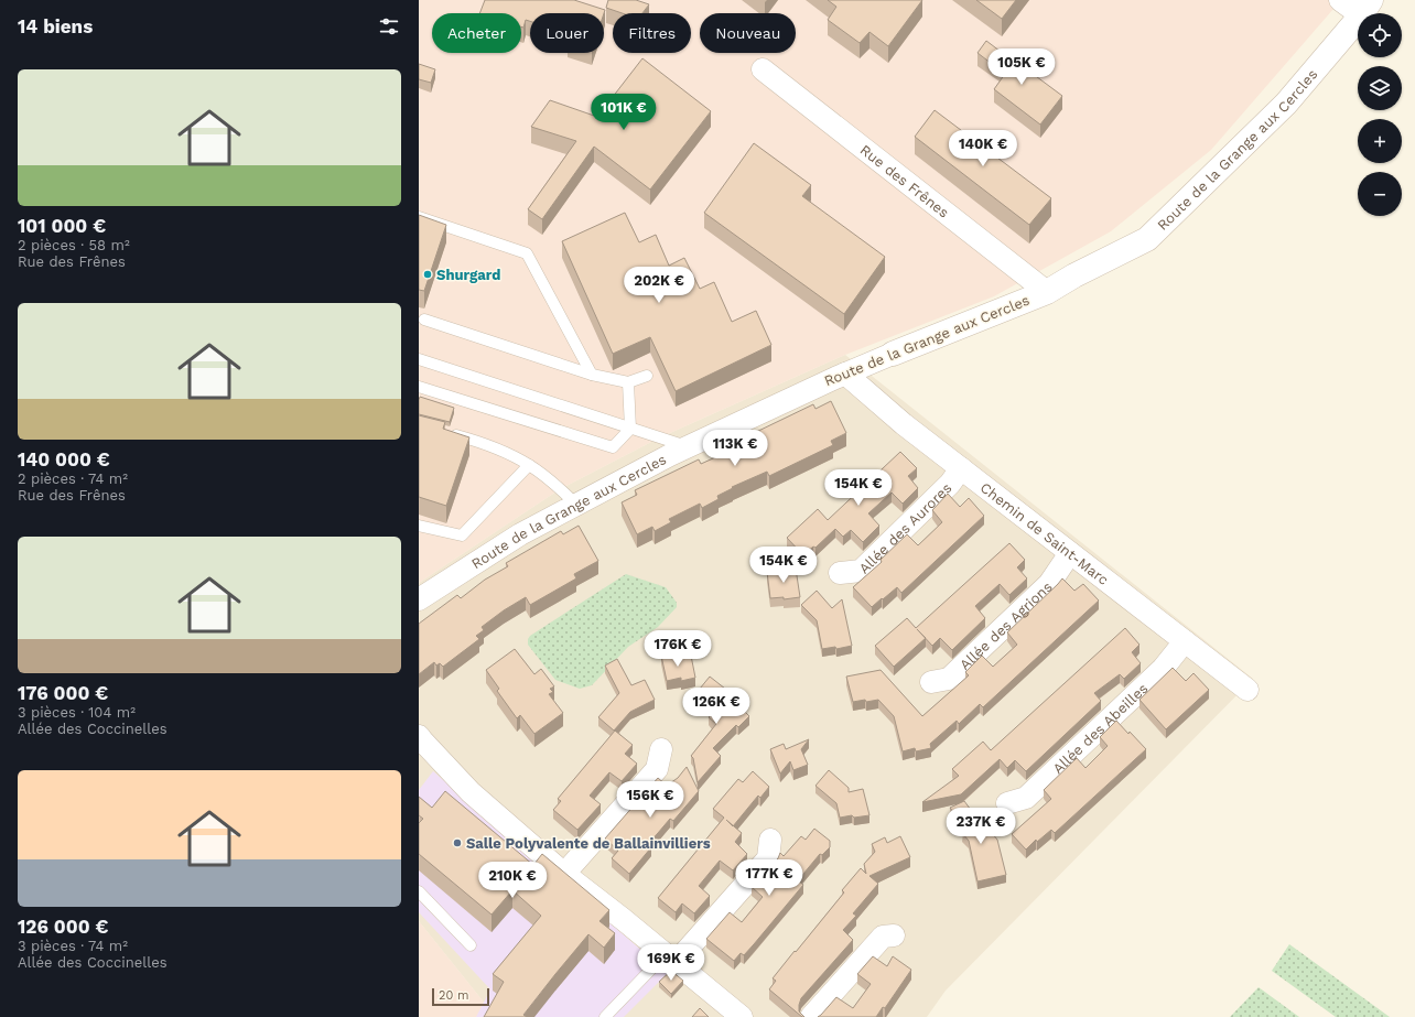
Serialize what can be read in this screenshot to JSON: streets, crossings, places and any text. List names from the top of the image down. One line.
{"streets":{"street":["Route de la Grange aux Cercles","Rue des Frênes","Allée des Aurores","Chemin de Saint-Marc","Allée des Agrions","Allée des Abeilles"]},"crossings":[["Route de la Grange aux Cercles","Rue des Frênes"],["Route de la Grange aux Cercles","Chemin de Saint-Marc"],["Allée des Aurores","Chemin de Saint-Marc"],["Chemin de Saint-Marc","Allée des Agrions"],["Chemin de Saint-Marc","Allée des Abeilles"]],"places":["Shurgard","Salle Polyvalente de Ballainvilliers"],"scale_bar":"20 m","page":{"heading":"14 biens","map_buttons":["+","−"],"chip":["Acheter","Louer","Filtres","Nouveau"],"price":["105K €","101K €","140K €","202K €","113K €","154K €","154K €","176K €","126K €","156K €","237K €","177K €","210K €","169K €"],"list":[{"name":"101 000 €","note":"2 pièces · 58 m² · Rue des Frênes"},{"name":"140 000 €","note":"2 pièces · 74 m² · Rue des Frênes"},{"name":"176 000 €","note":"3 pièces · 104 m² · Allée des Coccinelles"},{"name":"126 000 €","note":"3 pièces · 74 m² · Allée des Coccinelles"}],"scale":"20 m"}}
